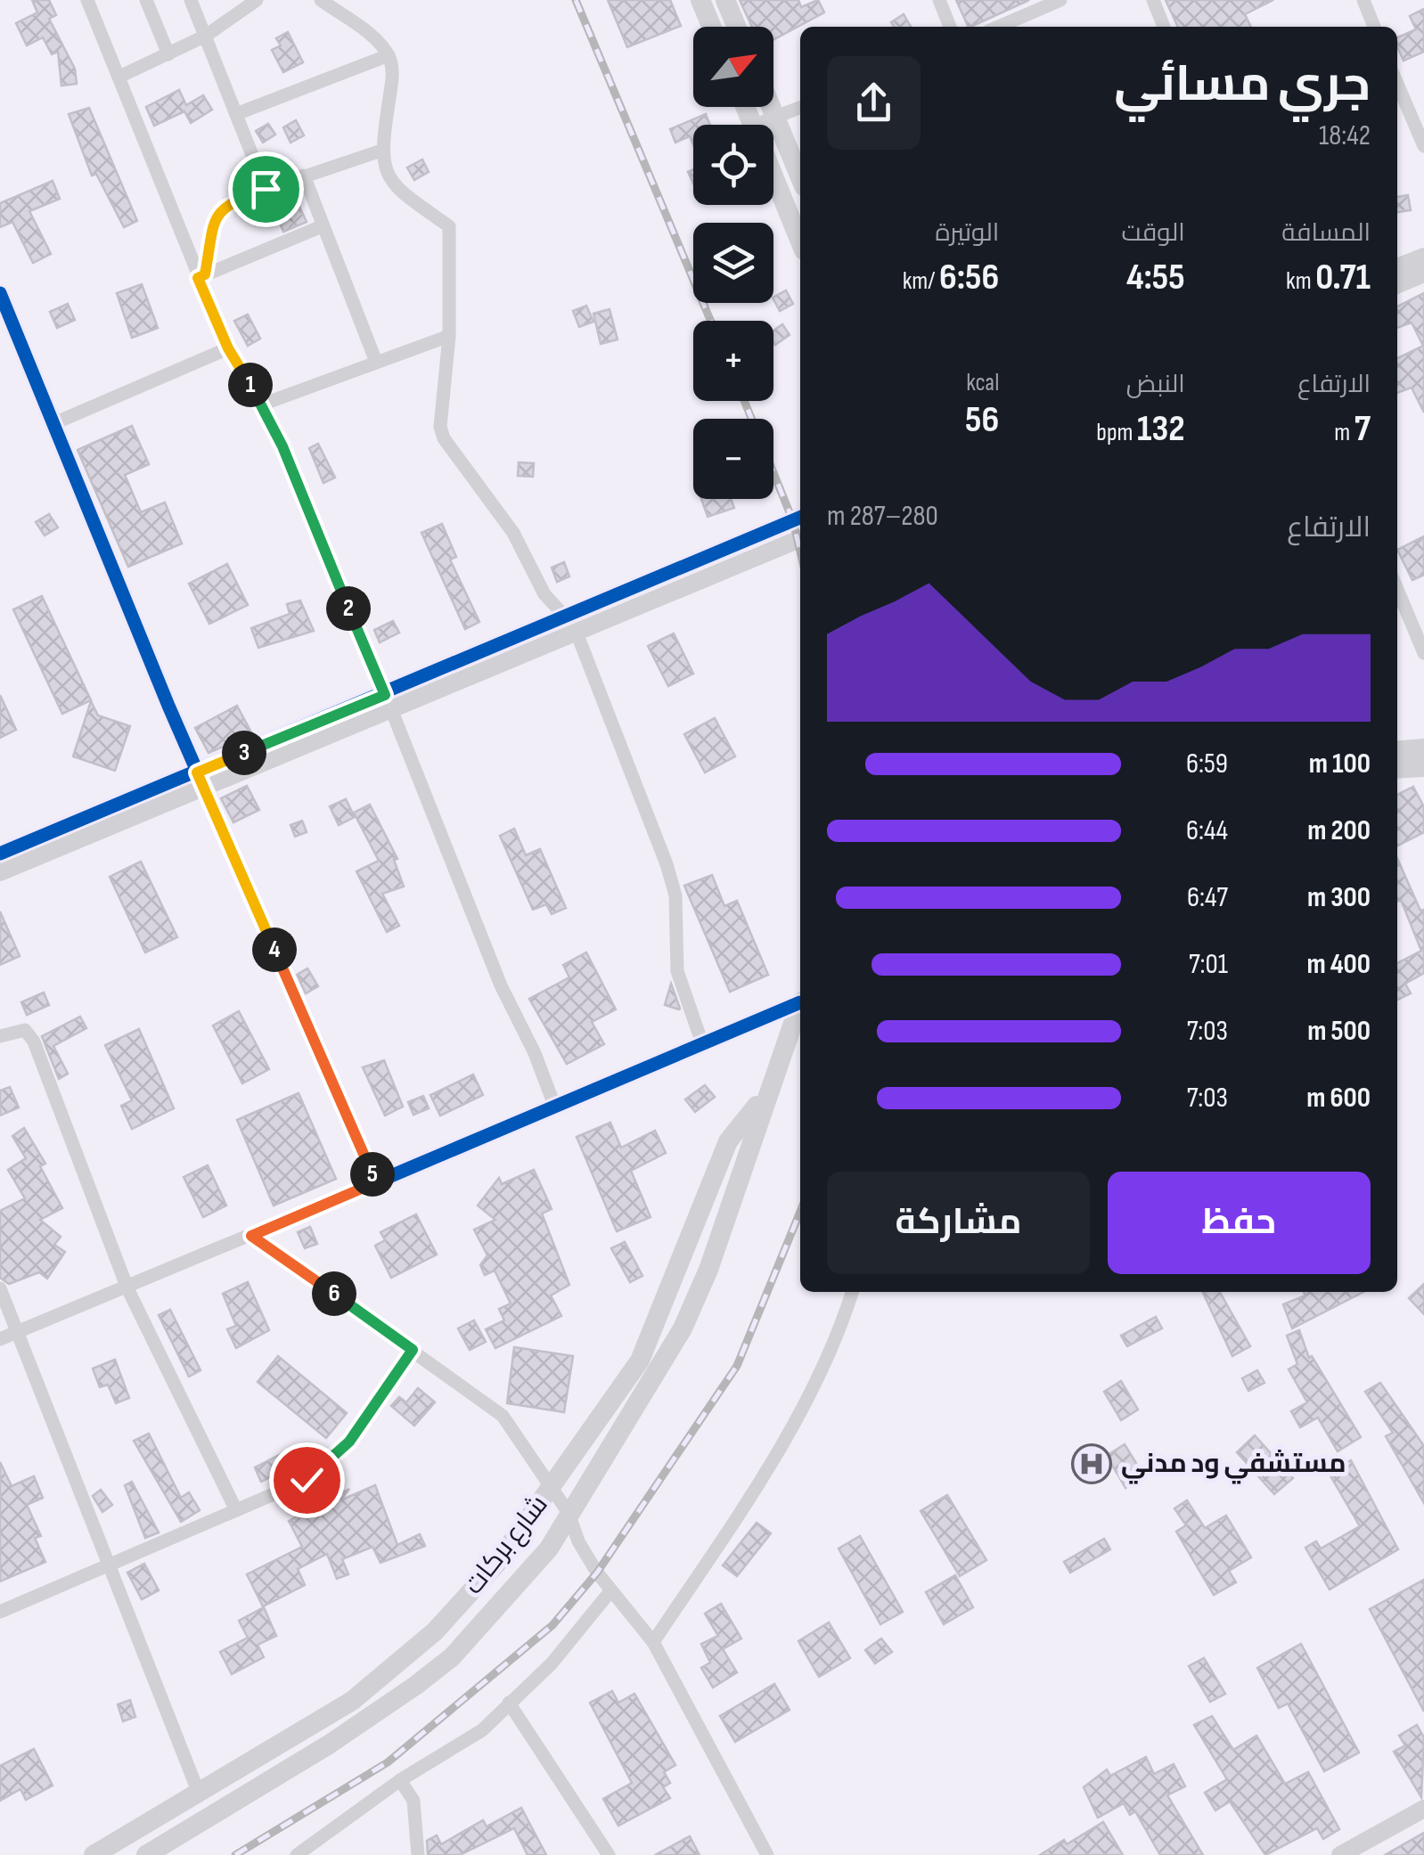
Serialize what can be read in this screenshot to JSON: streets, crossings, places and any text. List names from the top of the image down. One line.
{"streets":{"main road":["شارع بركات"]},"places":{"hospital":["مستشفي ود مدني"]},"north":"top right","page":{"map_buttons":["+","−"],"heading":["جري مسائي","18:42"],"stats":[["المسافة","0.71 km"],["الوقت","4:55"],["الوتيرة","6:56 /km"],["الارتفاع","7 m"],["النبض","132 bpm"],["kcal","56"]],"pins":["1","2","3","4","5","6"],"chart":["الارتفاع","280–287 m"],"list":[{"name":"100 m","note":"6:59"},{"name":"200 m","note":"6:44"},{"name":"300 m","note":"6:47"},{"name":"400 m","note":"7:01"},{"name":"500 m","note":"7:03"},{"name":"600 m","note":"7:03"}],"buttons":["حفظ","مشاركة"]}}
